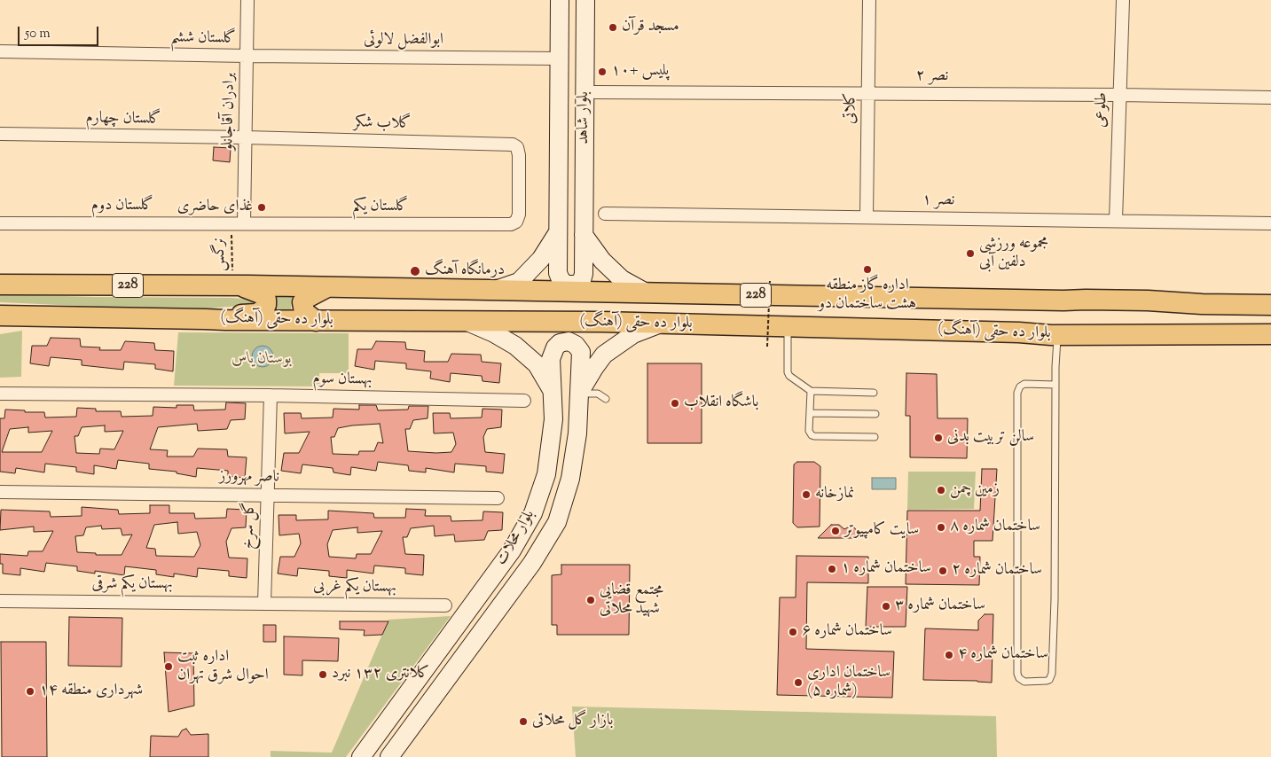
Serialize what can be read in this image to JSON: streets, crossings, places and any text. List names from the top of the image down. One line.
{"streets":{"main road":["بلوار شاهد","228","بلوار ده حقی (آهنگ)","بلوار محلات"],"street":["گلستان ششم","ابوالفضل لالوئی","نصر ۲","کلاتی","طلوعی","برادران آقاجانلو","گلستان چهارم","گلاب شکر","نصر ۱","گلستان دوم","گلستان یکم","بهستان سوم","ناصر مهرورز","گل سرخ","بهستان یکم شرقی","بهستان یکم غربی"],"path":["نرگس"]},"crossings":[["گلستان ششم","ابوالفضل لالوئی"],["گلستان ششم","برادران آقاجانلو"],["ابوالفضل لالوئی","برادران آقاجانلو"],["ابوالفضل لالوئی","بلوار شاهد"],["نصر ۲","کلاتی"],["نصر ۲","طلوعی"],["کلاتی","نصر ۱"],["طلوعی","نصر ۱"],["برادران آقاجانلو","گلستان چهارم"],["برادران آقاجانلو","گلاب شکر"],["برادران آقاجانلو","گلستان دوم"],["برادران آقاجانلو","گلستان یکم"],["گلستان چهارم","گلاب شکر"],["گلاب شکر","گلستان یکم"],["گلستان دوم","گلستان یکم"],["گلستان دوم","نرگس"],["نرگس","بلوار ده حقی (آهنگ)"],["بلوار ده حقی (آهنگ)","بلوار محلات"],["بهستان سوم","گل سرخ"],["ناصر مهرورز","گل سرخ"],["گل سرخ","بهستان یکم شرقی"],["گل سرخ","بهستان یکم غربی"],["بهستان یکم شرقی","بهستان یکم غربی"]],"parks":["بوستان یاس"],"places":["مسجد قرآن","پلیس +۱۰","غذای حاضری","مجموعه ورزشی دلفین آبی","اداره گاز منطقه هشت ساختمان دو","درمانگاه آهنگ","باشگاه انقلاب","سالن تربیت بدنی","زمین چمن","نمازخانه","ساختمان شماره ۸","سایت کامپیوتر","ساختمان شماره ۱","ساختمان شماره ۲","مجتمع قضایی شهید محلاتی","ساختمان شماره ۳","ساختمان شماره ۶","ساختمان شماره ۴","اداره ثبت احوال شرق تهران","کلانتری ۱۳۲ نبرد","ساختمان اداری (شماره ۵)","شهرداری منطقه ۱۴","بازار گل محلاتی"],"scale_bar":"50 m"}
